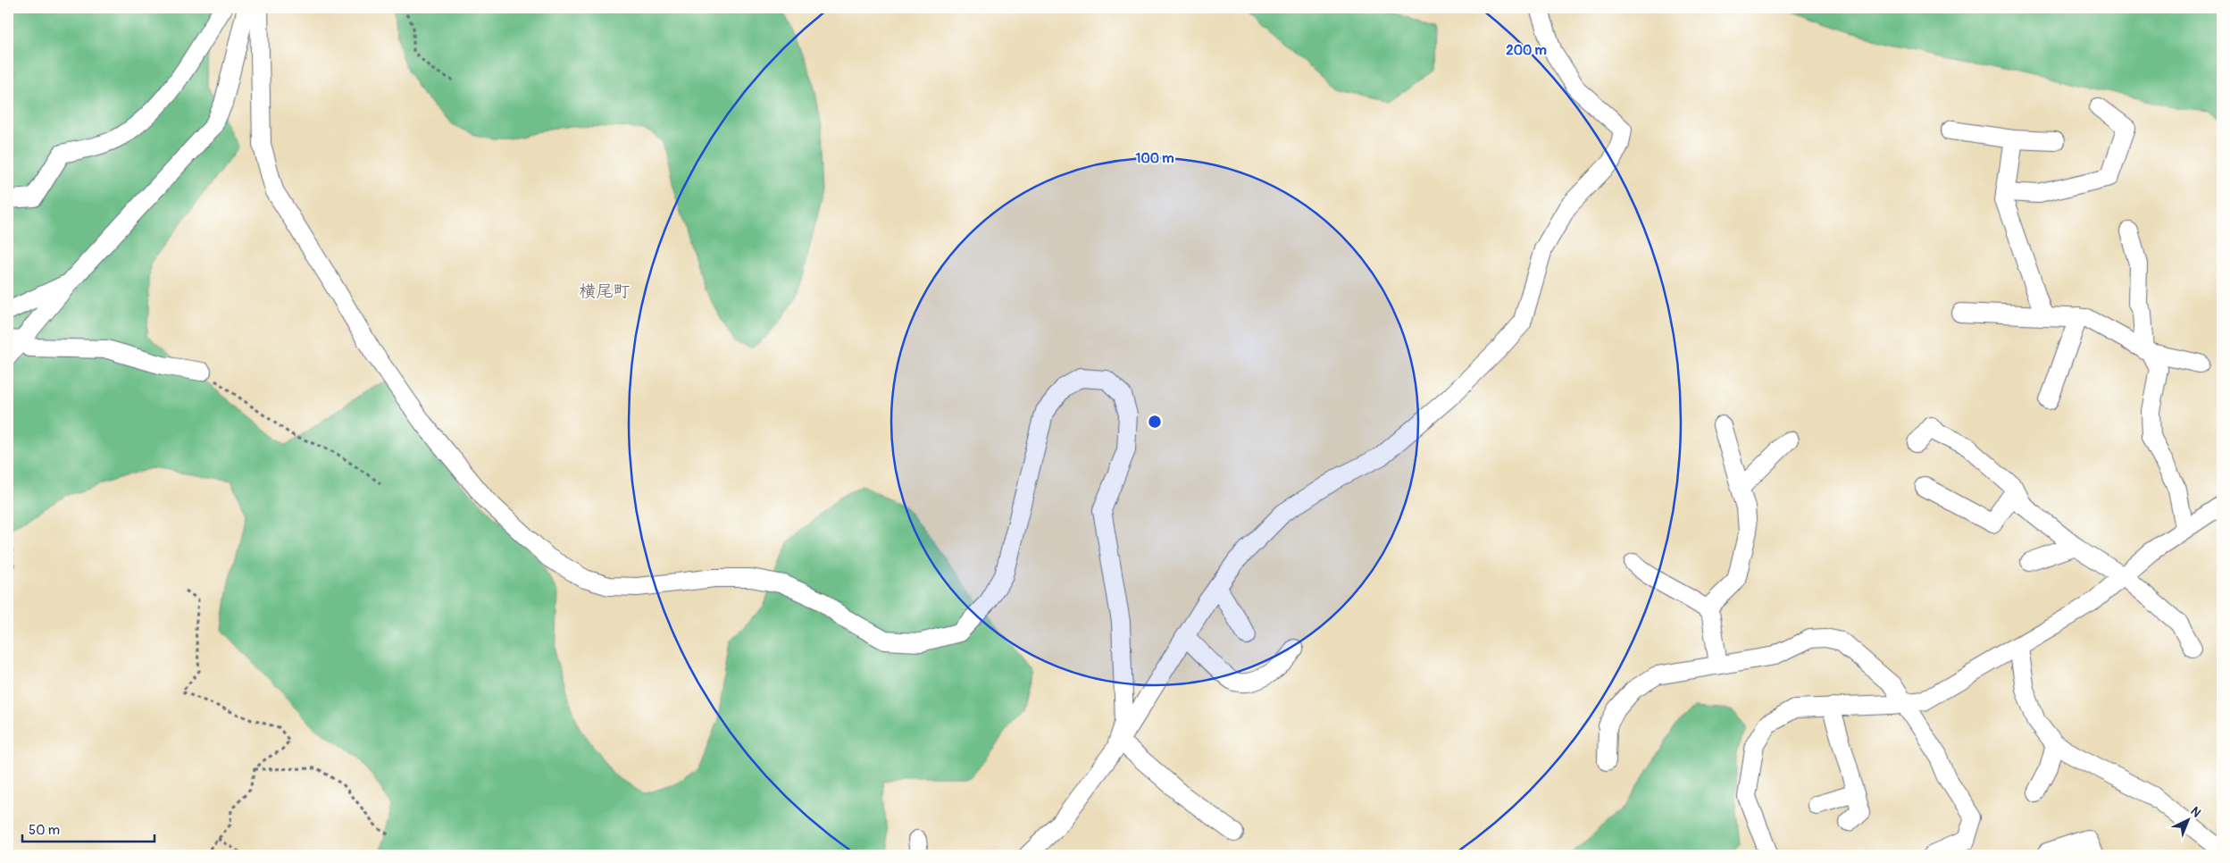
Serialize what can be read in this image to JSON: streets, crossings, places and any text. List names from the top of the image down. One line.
{"districts":["横尾町"],"scale_bar":"50 m","north":"top right","rings":["200 m","100 m"]}
